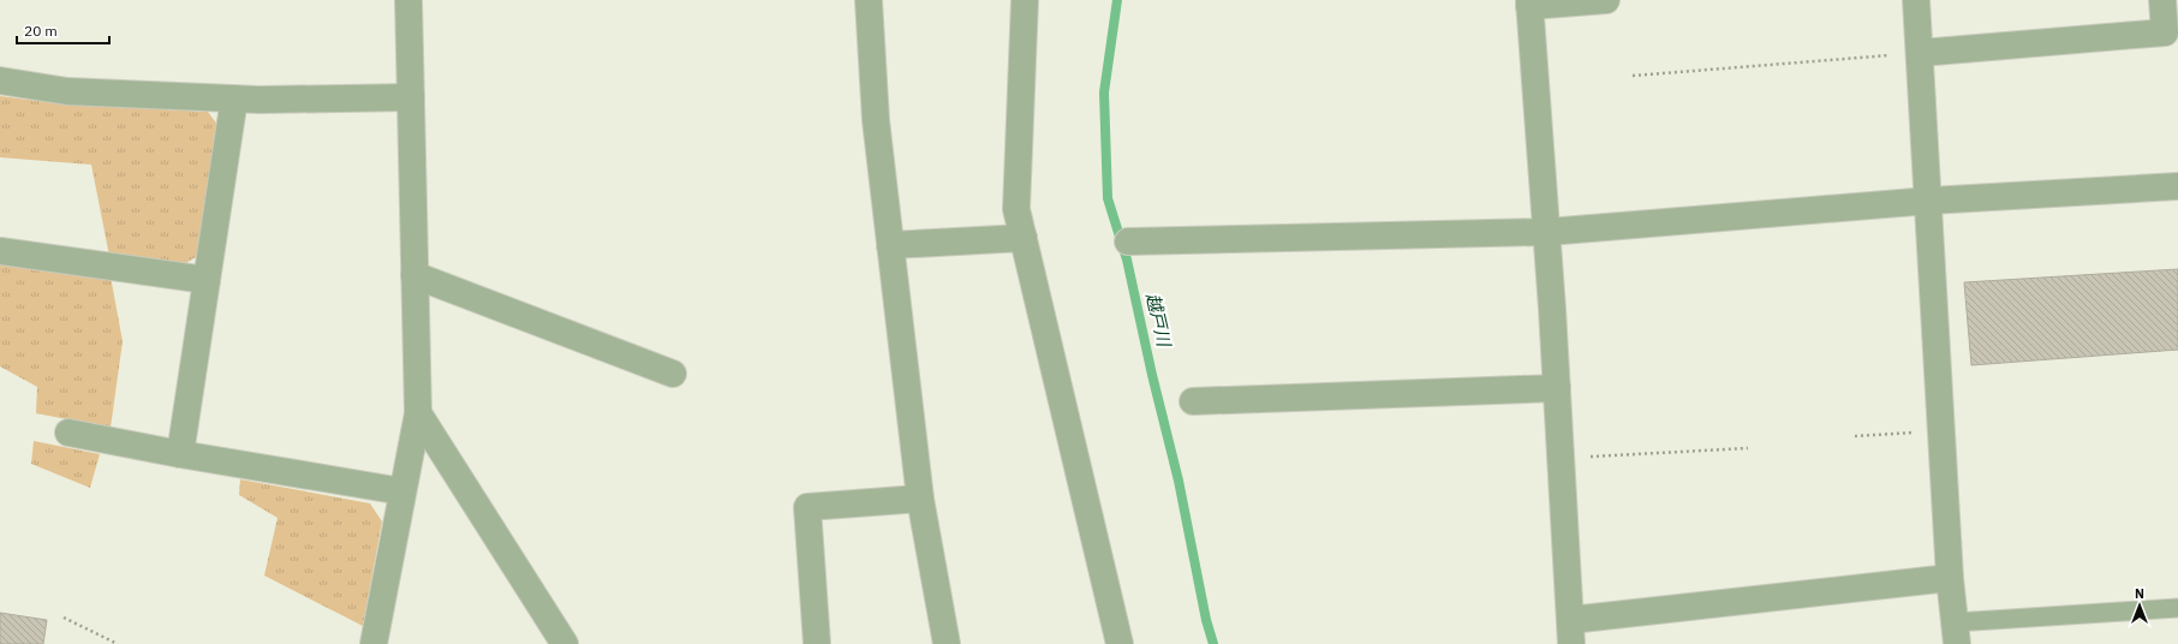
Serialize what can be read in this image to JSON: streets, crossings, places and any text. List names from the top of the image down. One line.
{"water":["越戸川"],"scale_bar":"20 m","north":"top"}
